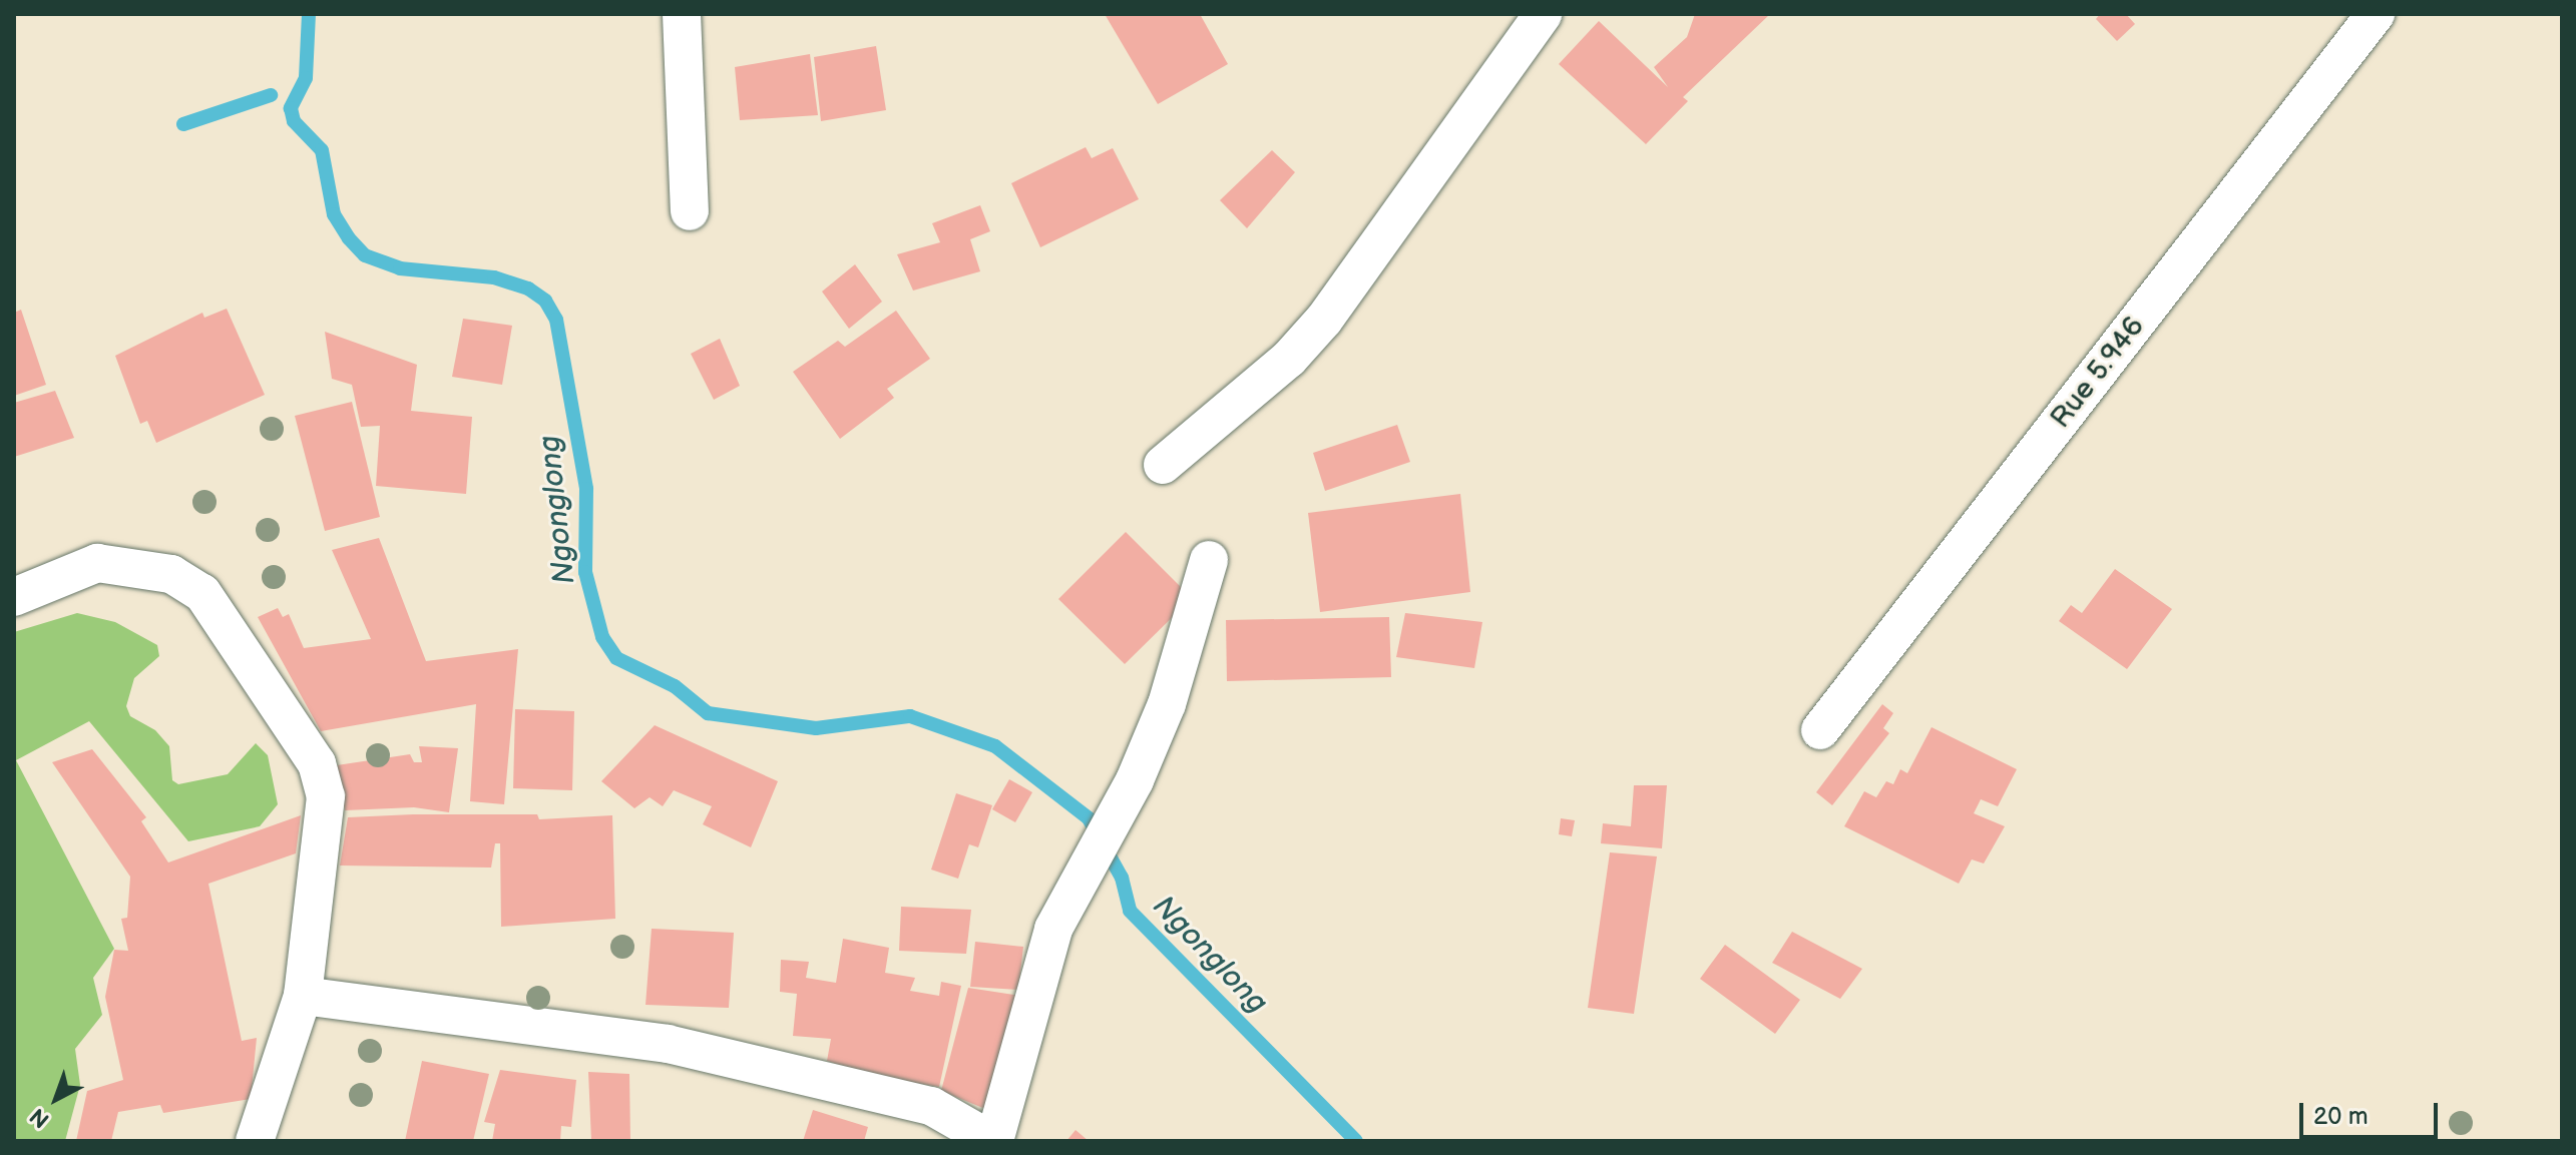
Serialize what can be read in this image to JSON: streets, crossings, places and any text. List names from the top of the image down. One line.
{"streets":{"street":["Rue 5.946"]},"water":["Ngonglong"],"scale_bar":"20 m","north":"bottom left"}
